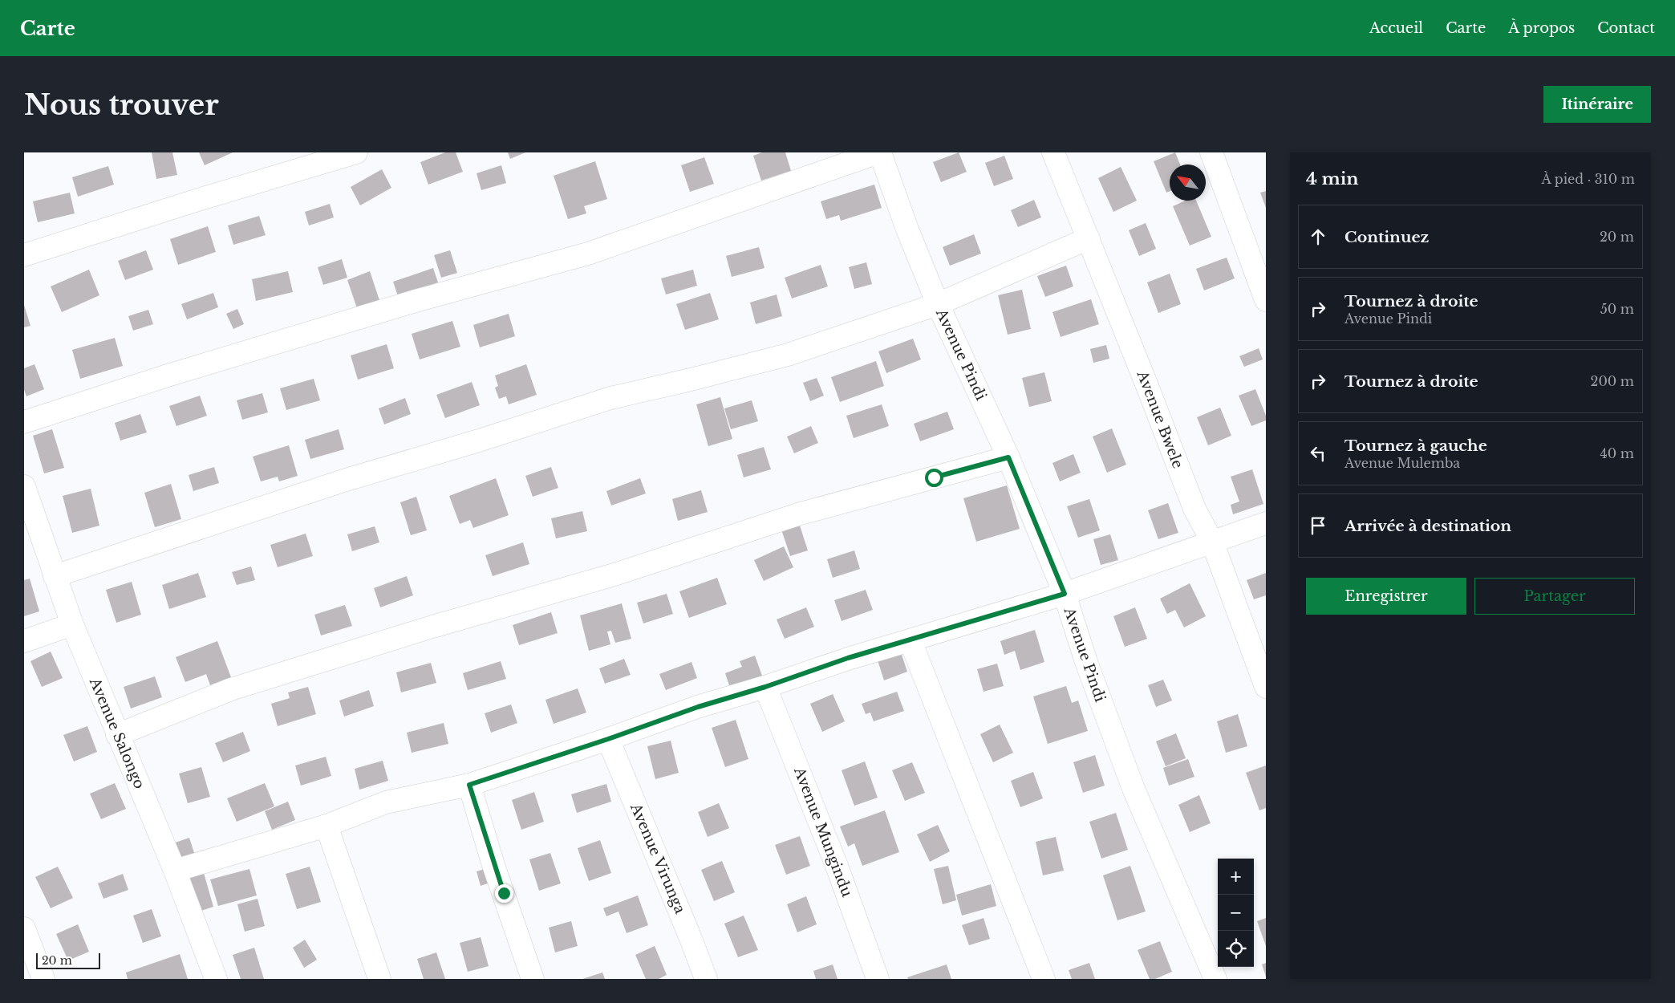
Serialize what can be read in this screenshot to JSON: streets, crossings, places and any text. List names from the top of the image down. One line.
{"streets":{"street":["Avenue Pindi","Avenue Bwele","Avenue Salongo","Avenue Mungindu","Avenue Virunga"]},"scale_bar":"20 m","north":"top left","page":{"header":"Carte","nav":["Accueil","Carte","À propos","Contact"],"buttons":["Itinéraire",["Enregistrer","Partager"]],"title":"Nous trouver","heading":["4 min","À pied · 310 m"],"list":[["Continuez","20 m"],["Tournez à droite","Avenue Pindi","50 m"],["Tournez à droite","200 m"],["Tournez à gauche","Avenue Mulemba","40 m"],"Arrivée à destination"],"map_buttons":["+","−"],"scale":"20 m"}}
